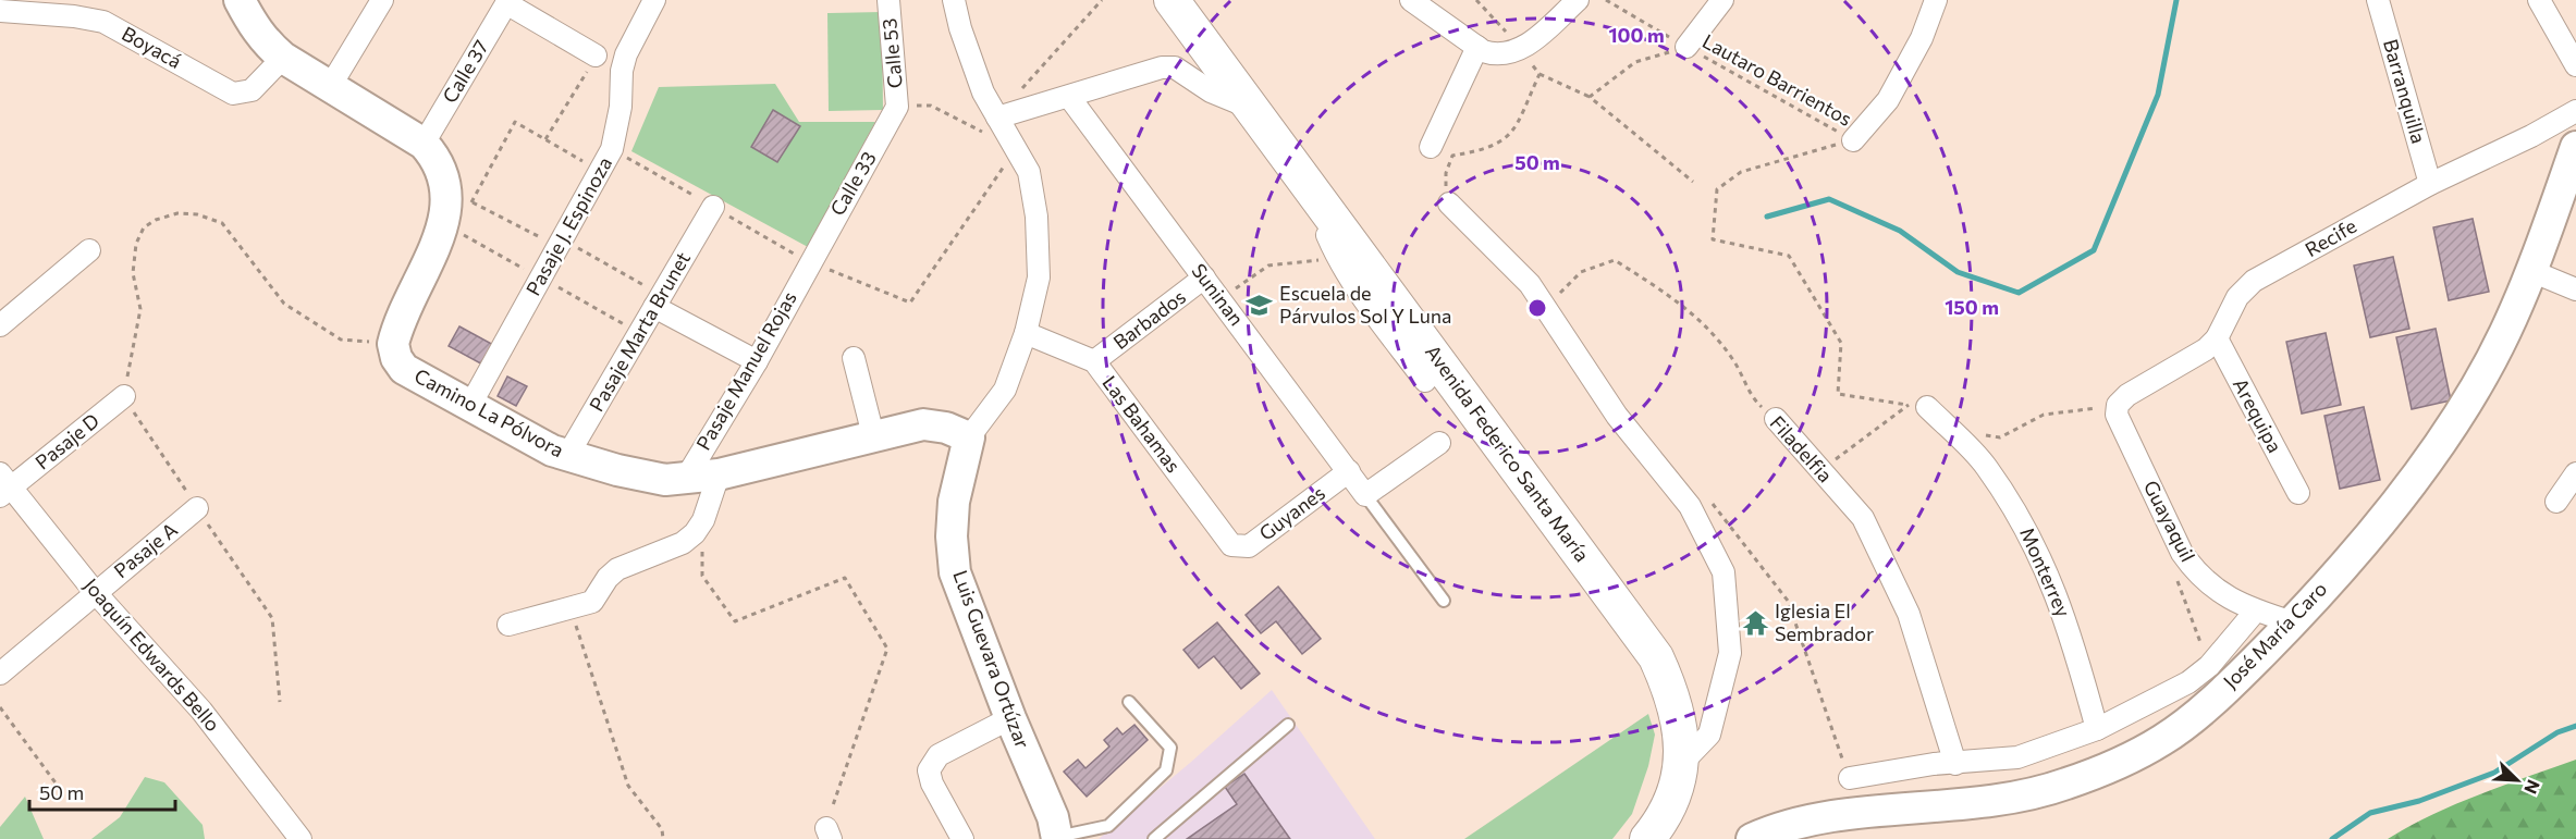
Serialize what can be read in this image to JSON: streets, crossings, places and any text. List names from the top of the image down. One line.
{"streets":{"main road":["Avenida Federico Santa María"],"street":["Boyacá","Calle 53","Calle 37","Barranquilla","Calle 33","Pasaje J. Espinoza","Recife","Suninan","Barbados","Pasaje Marta Brunet","Pasaje Manuel Rojas","Camino La Pólvora","Arequipa","Las Bahamas","Pasaje D","Filadelfia","Guyanes","Guayaquil","Pasaje A","Monterrey","José María Caro","Joaquín Edwards Bello","Luis Guevara Ortúzar"],"path":["Lautaro Barrientos"]},"crossings":[["Calle 53","Calle 33"],["Barranquilla","Recife"],["Calle 33","Pasaje Manuel Rojas"],["Pasaje J. Espinoza","Camino La Pólvora"],["Recife","Arequipa"],["Recife","Guayaquil"],["Suninan","Barbados"],["Suninan","Guyanes"],["Barbados","Las Bahamas"],["Pasaje Marta Brunet","Camino La Pólvora"],["Pasaje Manuel Rojas","Camino La Pólvora"],["Camino La Pólvora","Luis Guevara Ortúzar"],["Las Bahamas","Guyanes"],["Pasaje D","Joaquín Edwards Bello"],["Filadelfia","José María Caro"],["Guayaquil","José María Caro"],["Pasaje A","Joaquín Edwards Bello"],["Monterrey","José María Caro"]],"places":{"school or university":["Escuela de Párvulos Sol Y Luna"],"temple":["Iglesia El Sembrador"]},"scale_bar":"50 m","north":"bottom right","rings":["100 m","50 m","150 m"]}
